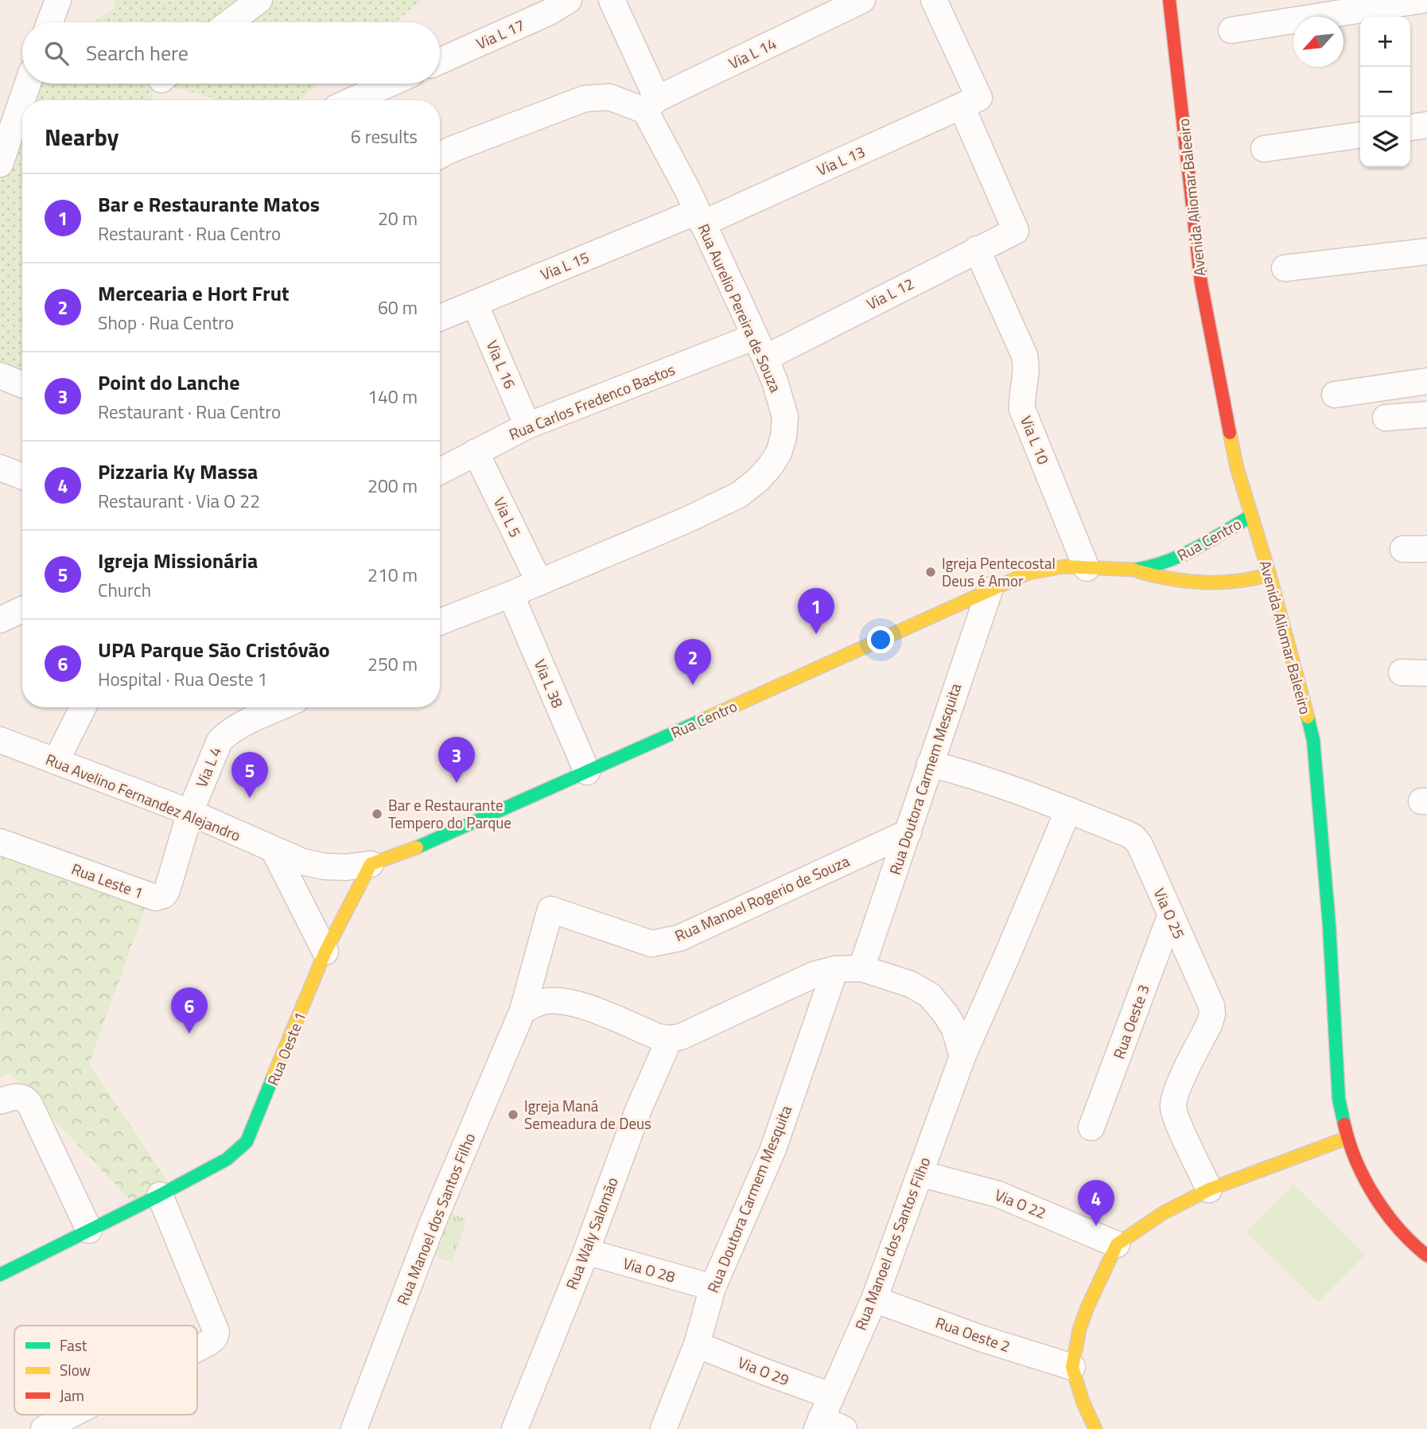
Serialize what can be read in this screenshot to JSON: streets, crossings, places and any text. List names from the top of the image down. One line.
{"streets":{"street":["Via L 17","Via L 14","Via L 13","Avenida Aliomar Baleeiro","Via L 15","Via L 12","Rua Aurelio Pereira de Souza","Via L 16","Rua Carlos Fredenco Bastos","Via L 10","Via L 5","Rua Centro","Via L 38","Via L 4","Rua Doutora Carmem Mesquita","Rua Avelino Fernandez Alejandro","Rua Leste 1","Rua Manoel Rogerio de Souza","Via O 25","Rua Oeste 3","Rua Oeste 1","Via O 22","Rua Manoel dos Santos Filho","Rua Waly Salomão","Via O 28","Rua Oeste 2","Via O 29"]},"crossings":[["Via L 14","Rua Aurelio Pereira de Souza"],["Via L 13","Via L 15"],["Via L 13","Via L 12"],["Via L 13","Rua Aurelio Pereira de Souza"],["Avenida Aliomar Baleeiro","Rua Centro"],["Via L 15","Rua Aurelio Pereira de Souza"],["Via L 15","Via L 16"],["Via L 12","Rua Aurelio Pereira de Souza"],["Via L 12","Rua Carlos Fredenco Bastos"],["Via L 12","Via L 10"],["Rua Aurelio Pereira de Souza","Rua Carlos Fredenco Bastos"],["Rua Aurelio Pereira de Souza","Via L 5"],["Rua Aurelio Pereira de Souza","Via L 38"],["Via L 16","Rua Carlos Fredenco Bastos"],["Rua Carlos Fredenco Bastos","Via L 5"],["Via L 10","Rua Centro"],["Rua Centro","Via L 38"],["Rua Centro","Rua Doutora Carmem Mesquita"],["Rua Centro","Rua Avelino Fernandez Alejandro"],["Rua Centro","Rua Oeste 1"],["Via L 4","Rua Avelino Fernandez Alejandro"],["Via L 4","Rua Leste 1"],["Rua Doutora Carmem Mesquita","Rua Manoel Rogerio de Souza"],["Rua Doutora Carmem Mesquita","Via O 25"],["Rua Doutora Carmem Mesquita","Via O 28"],["Rua Doutora Carmem Mesquita","Via O 29"],["Rua Avelino Fernandez Alejandro","Rua Leste 1"],["Rua Manoel Rogerio de Souza","Rua Manoel dos Santos Filho"],["Via O 25","Rua Oeste 3"],["Via O 25","Rua Manoel dos Santos Filho"],["Via O 22","Rua Manoel dos Santos Filho"],["Rua Manoel dos Santos Filho","Rua Oeste 2"],["Rua Manoel dos Santos Filho","Via O 29"],["Rua Waly Salomão","Via O 28"]],"places":["Igreja Pentecostal Deus é Amor","Bar e Restaurante Tempero do Parque","Igreja Maná Semeadura de Deus"],"legend":["Fast","Slow","Jam"],"north":"bottom left","page":{"map_buttons":["+","−"],"search":"Search here","heading":["Nearby","6 results"],"list":[{"mark":"1","name":"Bar e Restaurante Matos","note":"Restaurant · Rua Centro","value":"20 m"},{"mark":"2","name":"Mercearia e Hort Frut","note":"Shop · Rua Centro","value":"60 m"},{"mark":"3","name":"Point do Lanche","note":"Restaurant · Rua Centro","value":"140 m"},{"mark":"4","name":"Pizzaria Ky Massa","note":"Restaurant · Via O 22","value":"200 m"},{"mark":"5","name":"Igreja Missionária","note":"Church","value":"210 m"},{"mark":"6","name":"UPA Parque São Cristóvão","note":"Hospital · Rua Oeste 1","value":"250 m"}],"pins":["1","2","3","5","6","4"]}}
